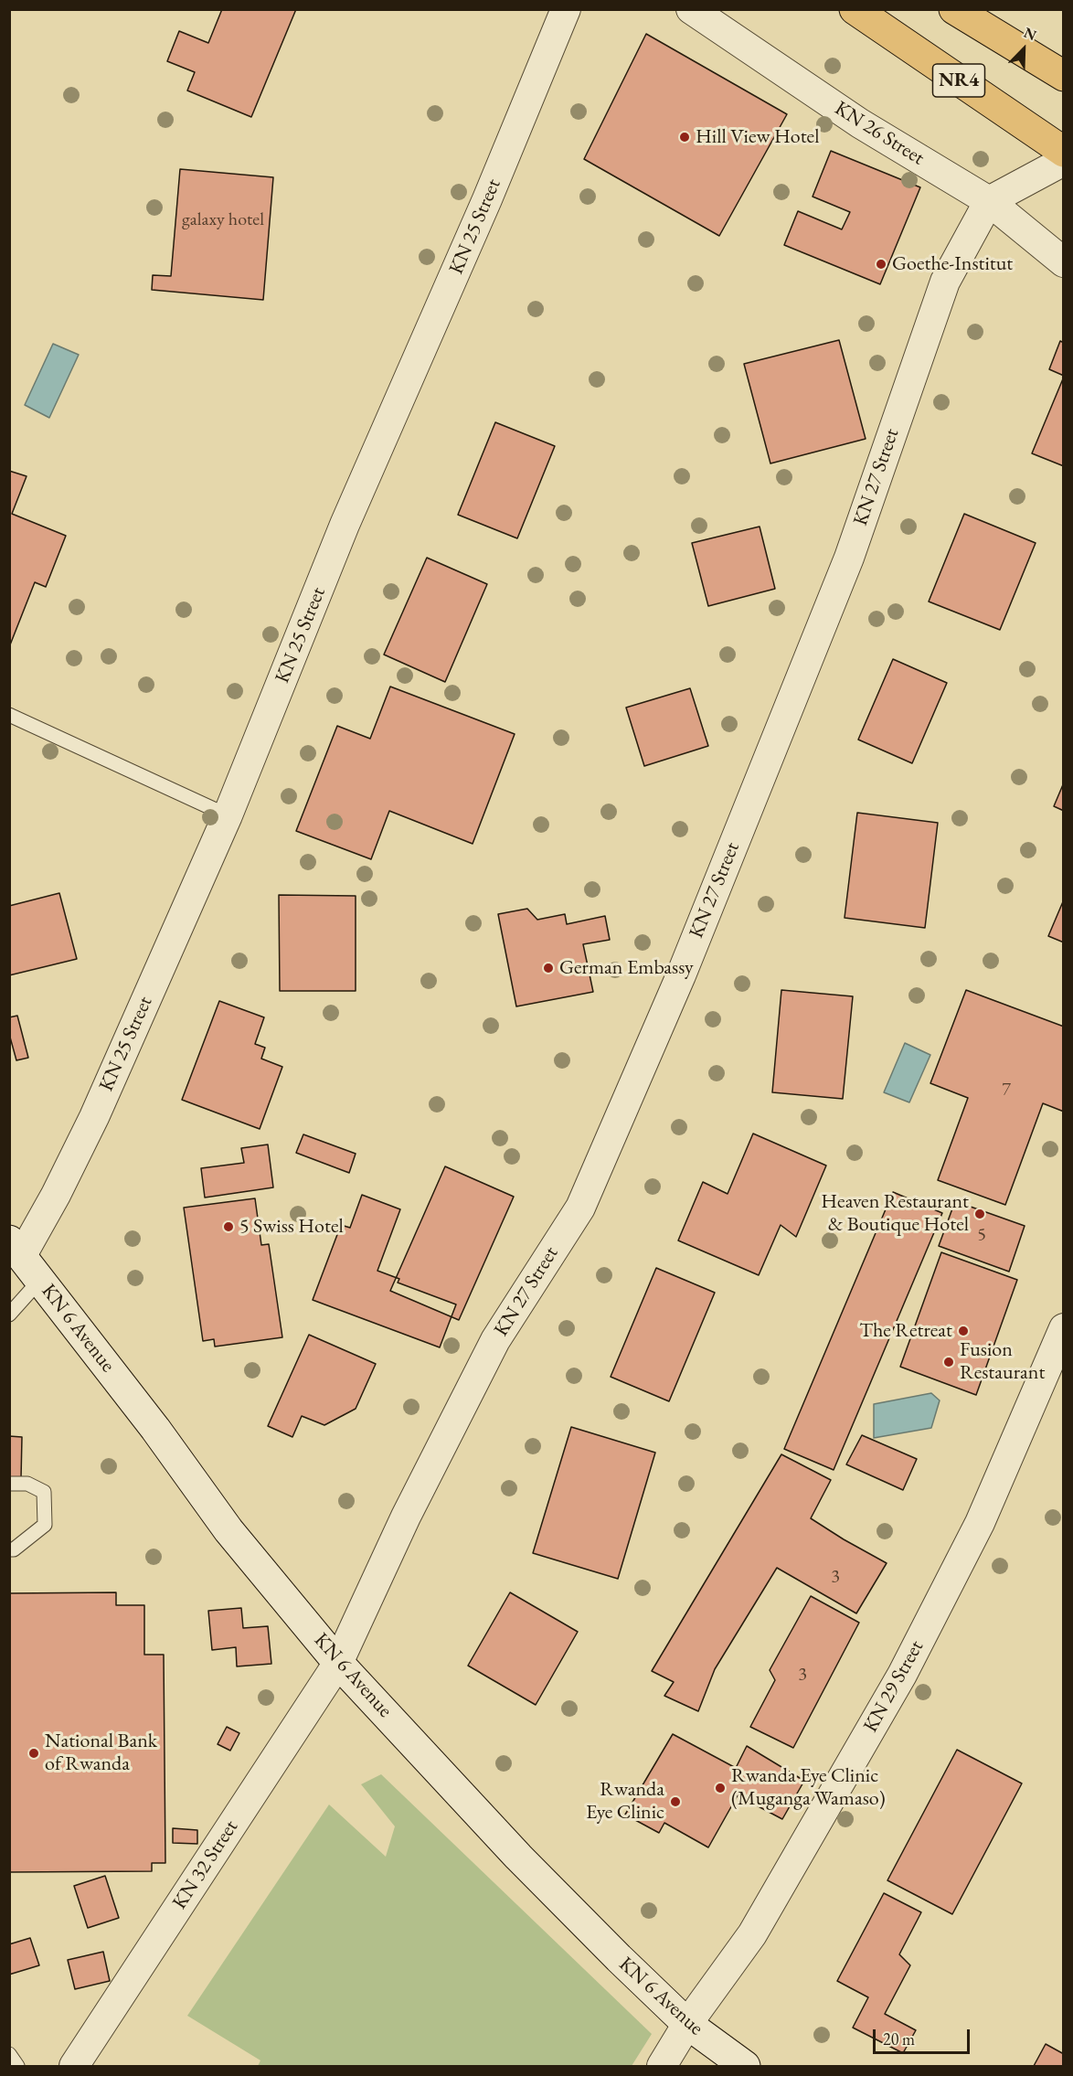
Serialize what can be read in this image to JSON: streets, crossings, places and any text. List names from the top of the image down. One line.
{"streets":{"highway":["NR4"],"main road":["KN 6 Avenue"],"street":["KN 26 Street","KN 25 Street","KN 27 Street","KN 29 Street","KN 32 Street"]},"crossings":[["KN 26 Street","KN 27 Street"],["KN 25 Street","KN 6 Avenue"],["KN 27 Street","KN 6 Avenue"],["KN 27 Street","KN 32 Street"],["KN 6 Avenue","KN 29 Street"],["KN 6 Avenue","KN 32 Street"]],"places":["Hill View Hotel","Goethe-Institut","German Embassy","Heaven Restaurant & Boutique Hotel","5 Swiss Hotel","The Retreat","Fusion Restaurant","National Bank of Rwanda","Rwanda Eye Clinic (Muganga Wamaso)","Rwanda Eye Clinic"],"house_numbers":["galaxy hotel","7","5","3","3"],"scale_bar":"20 m","north":"top right"}
